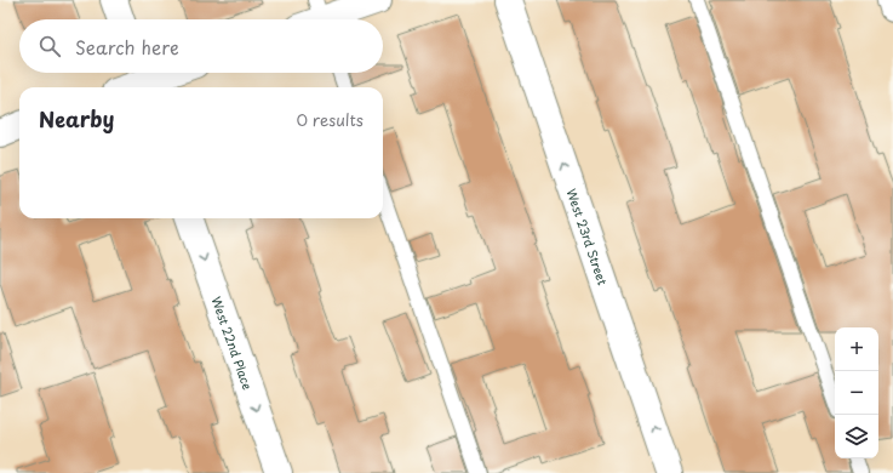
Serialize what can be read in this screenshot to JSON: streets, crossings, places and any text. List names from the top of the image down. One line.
{"streets":{"street":["West 23rd Street","West 22nd Place"]},"one_way":["West 23rd Street","West 22nd Place"],"page":{"search":"Search here","heading":["Nearby","0 results"],"map_buttons":["+","−"]}}
